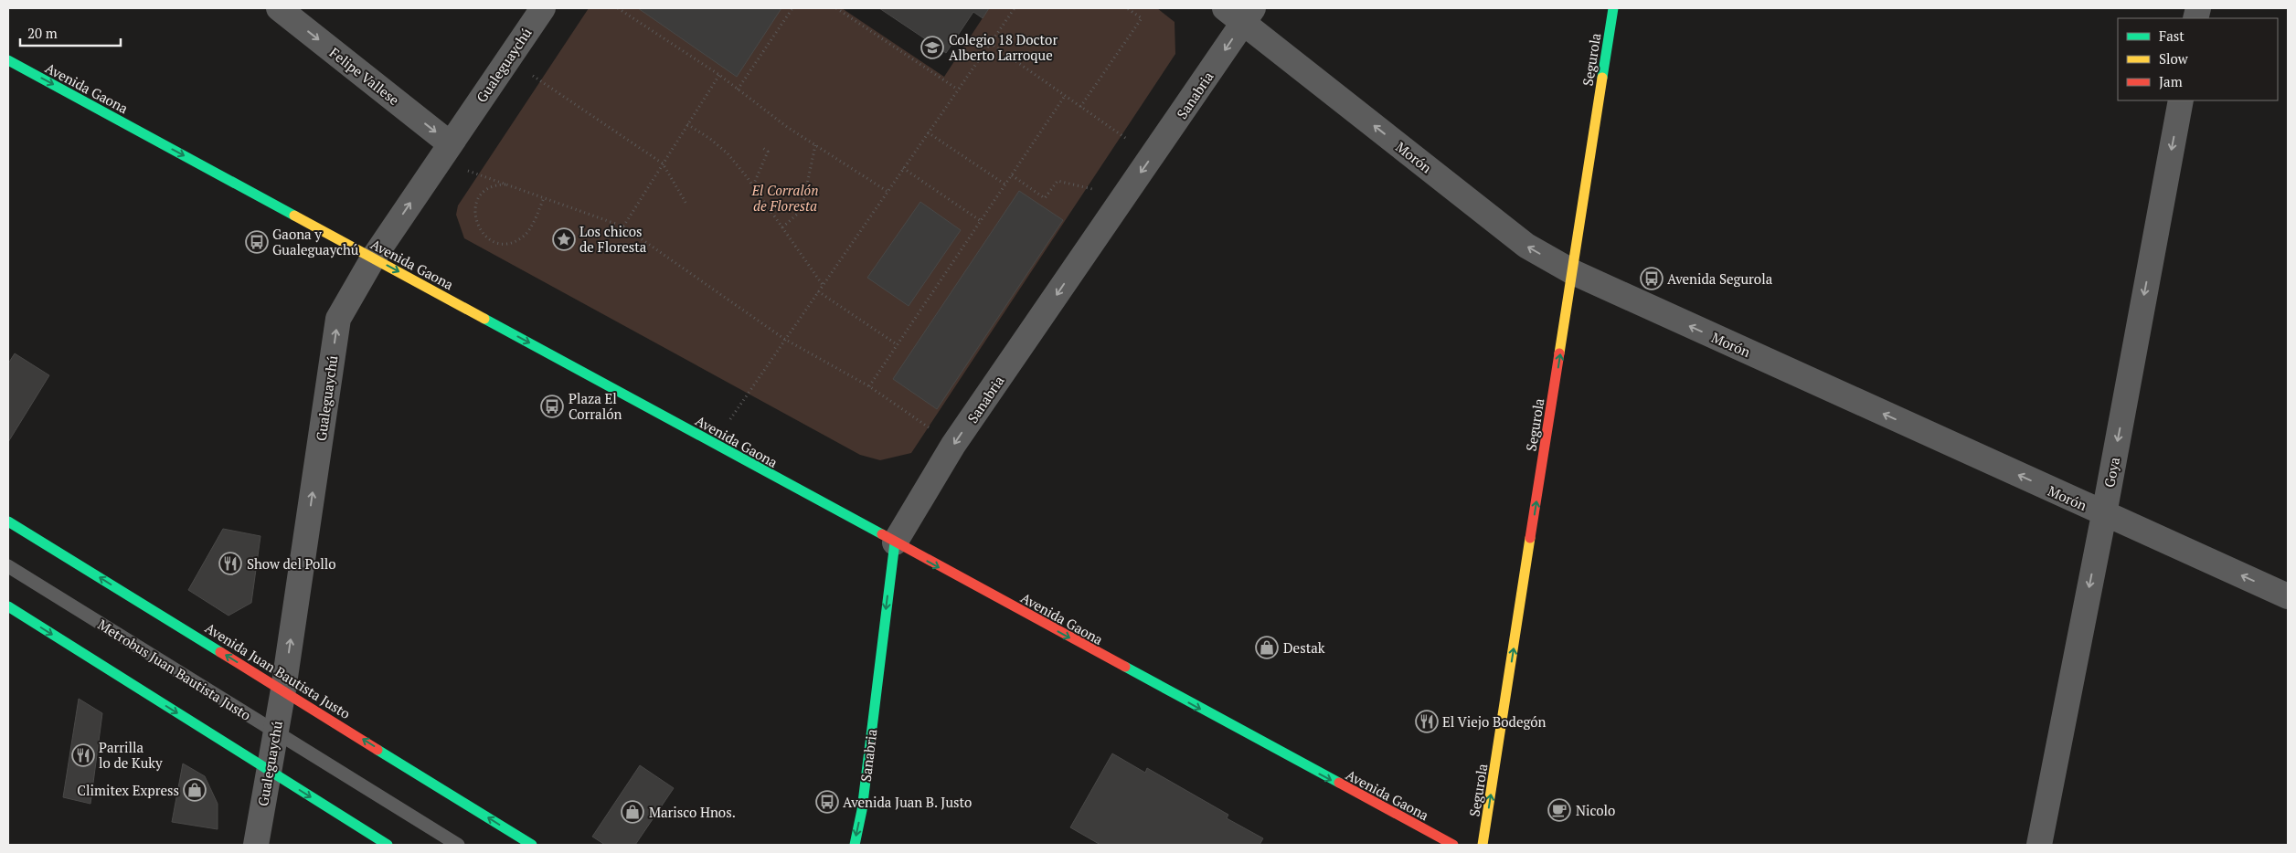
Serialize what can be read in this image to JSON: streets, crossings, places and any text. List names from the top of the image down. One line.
{"streets":{"main road":["Segurola","Avenida Gaona","Sanabria","Avenida Juan Bautista Justo"],"street":["Gualeguaychú","Felipe Vallese","Morón","Goya"],"lane":["Metrobus Juan Bautista Justo"]},"crossings":[["Segurola","Morón"],["Gualeguaychú","Felipe Vallese"],["Gualeguaychú","Avenida Gaona"],["Gualeguaychú","Metrobus Juan Bautista Justo"],["Gualeguaychú","Avenida Juan Bautista Justo"],["Avenida Gaona","Sanabria"],["Sanabria","Morón"],["Morón","Goya"]],"one_way":["Segurola","Gualeguaychú","Felipe Vallese","Avenida Gaona","Sanabria","Morón","Goya"],"parks":["El Corralón de Floresta"],"places":{"school or university":["Colegio 18 Doctor Alberto Larroque"],"place":["Los chicos de Floresta"],"bus stop":["Gaona y Gualeguaychú","Avenida Segurola","Plaza El Corralón","Avenida Juan B. Justo"],"restaurant":["Show del Pollo","El Viejo Bodegón","Parrilla lo de Kuky"],"shop":["Destak","Climitex Express","Marisco Hnos."],"cafe":["Nicolo"]},"legend":["Fast","Slow","Jam"],"scale_bar":"20 m"}
